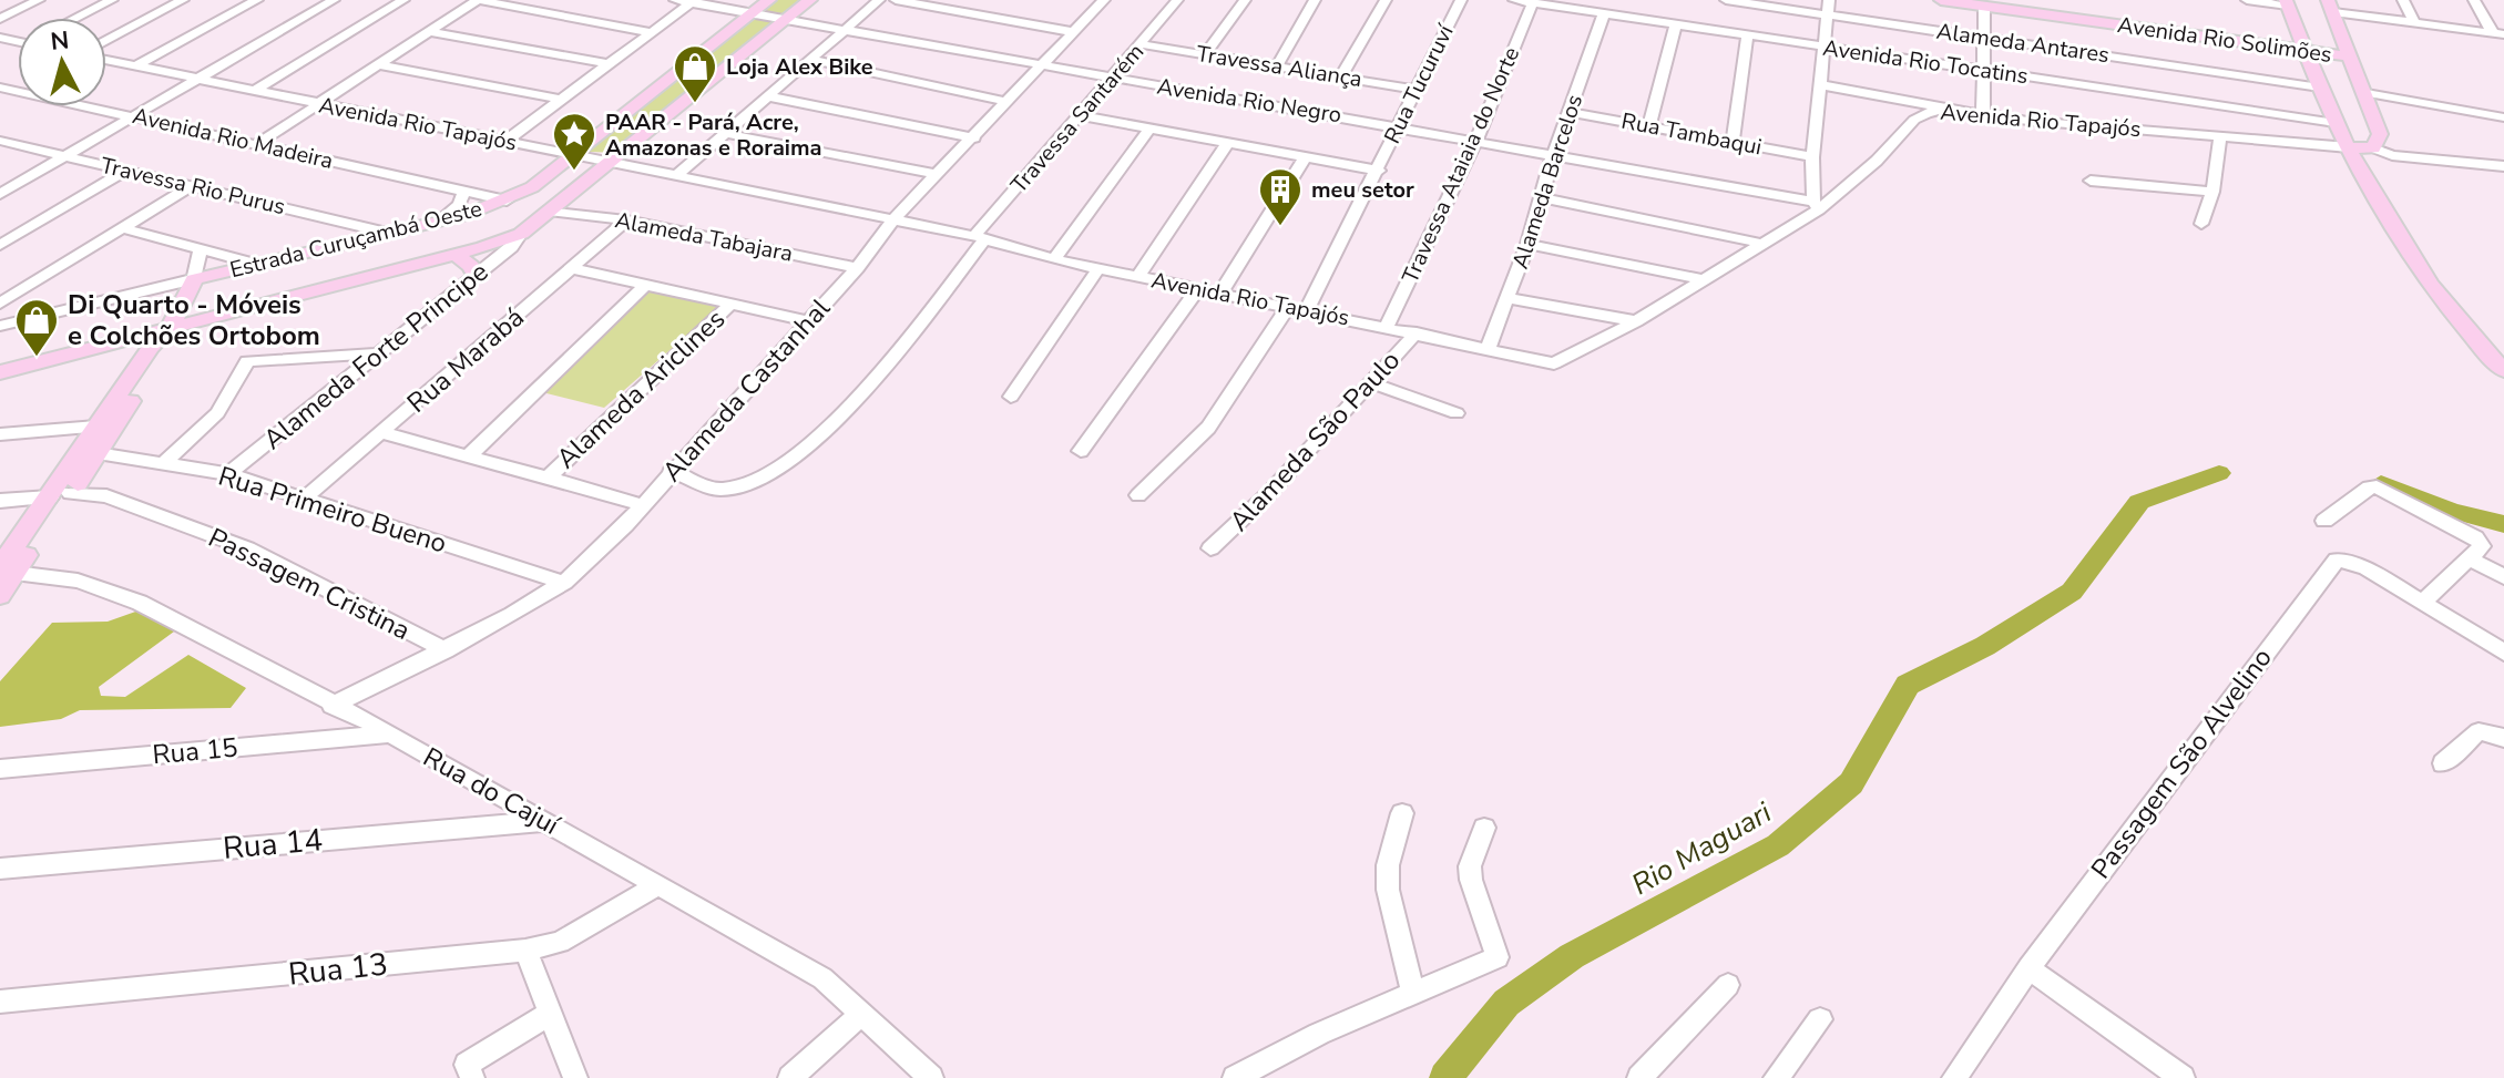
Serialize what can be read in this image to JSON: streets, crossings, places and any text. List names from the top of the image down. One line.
{"streets":{"main road":["Avenida Rio Solimões","Estrada Curuçambá Oeste"],"street":["Alameda Antares","Avenida Rio Tocatins","Travessa Aliança","Rua Tucuruví","Avenida Rio Negro","Travessa Santarém","Avenida Rio Tapajós","Rua Tambaqui","Avenida Rio Madeira","Travessa Ataiaia do Norte","Alameda Barcelos","Travessa Rio Purus","Alameda Tabajara","Alameda Forte Principe","Rua Marabá","Alameda Ariclines","Alameda Castanhal","Alameda São Paulo","Rua Primeiro Bueno","Passagem Cristina","Rua 15","Passagem São Alvelino","Rua do Cajuí","Rua 14","Rua 13"]},"crossings":[["Avenida Rio Tocatins","Travessa Ataiaia do Norte"],["Avenida Rio Tocatins","Alameda Barcelos"],["Travessa Aliança","Rua Tucuruví"],["Travessa Aliança","Travessa Santarém"],["Rua Tucuruví","Avenida Rio Negro"],["Rua Tucuruví","Avenida Rio Tapajós"],["Avenida Rio Negro","Travessa Santarém"],["Avenida Rio Negro","Avenida Rio Tapajós"],["Avenida Rio Negro","Travessa Ataiaia do Norte"],["Avenida Rio Negro","Alameda Barcelos"],["Avenida Rio Negro","Estrada Curuçambá Oeste"],["Avenida Rio Negro","Alameda Castanhal"],["Travessa Santarém","Avenida Rio Tapajós"],["Travessa Santarém","Alameda Castanhal"],["Avenida Rio Tapajós","Travessa Ataiaia do Norte"],["Avenida Rio Tapajós","Alameda Barcelos"],["Avenida Rio Tapajós","Estrada Curuçambá Oeste"],["Avenida Rio Tapajós","Alameda Castanhal"],["Avenida Rio Tapajós","Alameda São Paulo"],["Rua Tambaqui","Alameda Barcelos"],["Avenida Rio Madeira","Estrada Curuçambá Oeste"],["Travessa Rio Purus","Estrada Curuçambá Oeste"],["Alameda Tabajara","Rua Marabá"],["Alameda Tabajara","Alameda Castanhal"],["Alameda Forte Principe","Rua Primeiro Bueno"],["Rua Marabá","Rua Primeiro Bueno"],["Alameda Castanhal","Rua Primeiro Bueno"],["Alameda Castanhal","Passagem Cristina"],["Alameda Castanhal","Rua do Cajuí"],["Rua 15","Rua do Cajuí"],["Rua do Cajuí","Rua 14"],["Rua do Cajuí","Rua 13"]],"water":["Rio Maguari"],"places":{"shop":["Loja Alex Bike","Di Quarto - Móveis e Colchões Ortobom"],"place":["PAAR - Pará, Acre, Amazonas e Roraima"],"building":["meu setor"]},"north":"top"}
